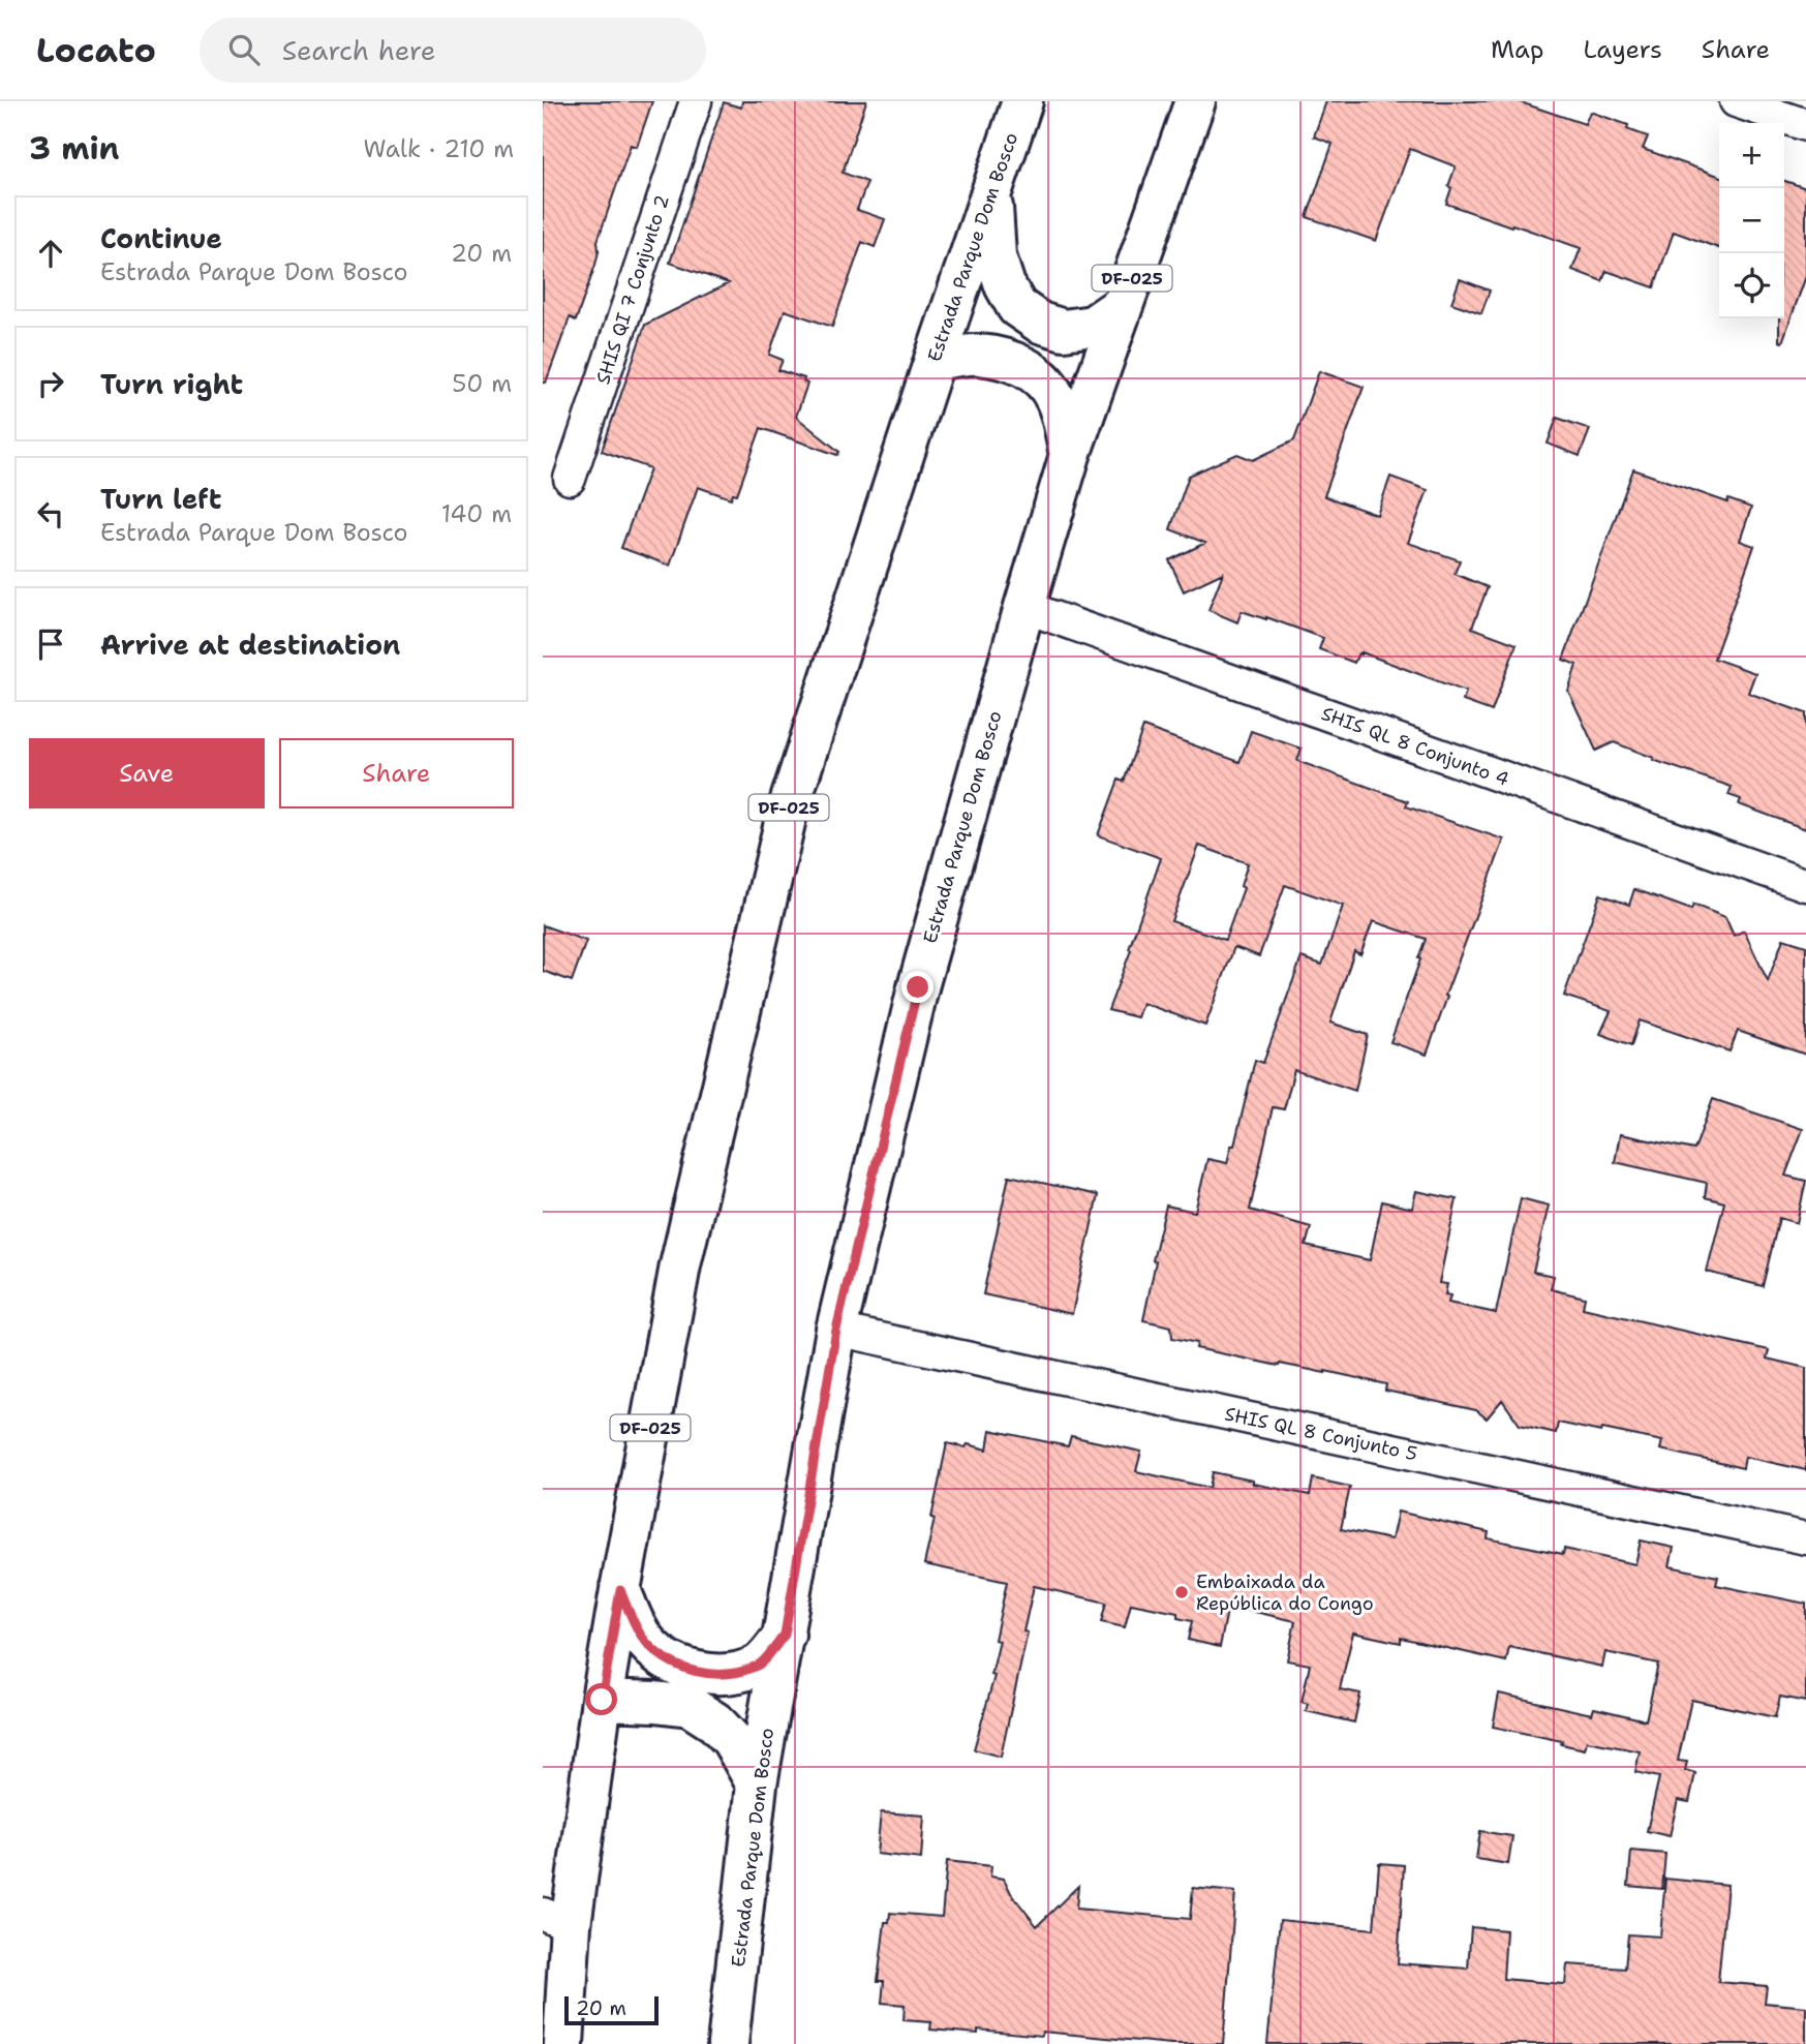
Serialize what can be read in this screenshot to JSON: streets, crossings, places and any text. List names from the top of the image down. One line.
{"streets":{"main road":["Estrada Parque Dom Bosco","DF-025"],"street":["SHIS QI 7 Conjunto 2","SHIS QL 8 Conjunto 4","SHIS QL 8 Conjunto 5"]},"crossings":[["Estrada Parque Dom Bosco","SHIS QL 8 Conjunto 4"],["Estrada Parque Dom Bosco","SHIS QL 8 Conjunto 5"]],"places":["Embaixada da República do Congo"],"scale_bar":"20 m","page":{"header":"Locato","search":"Search here","nav":["Map","Layers","Share"],"heading":["3 min","Walk · 210 m"],"map_buttons":["+","−"],"list":[["Continue","Estrada Parque Dom Bosco","20 m"],["Turn right","50 m"],["Turn left","Estrada Parque Dom Bosco","140 m"],"Arrive at destination"],"buttons":["Save","Share"],"scale":"20 m"}}
